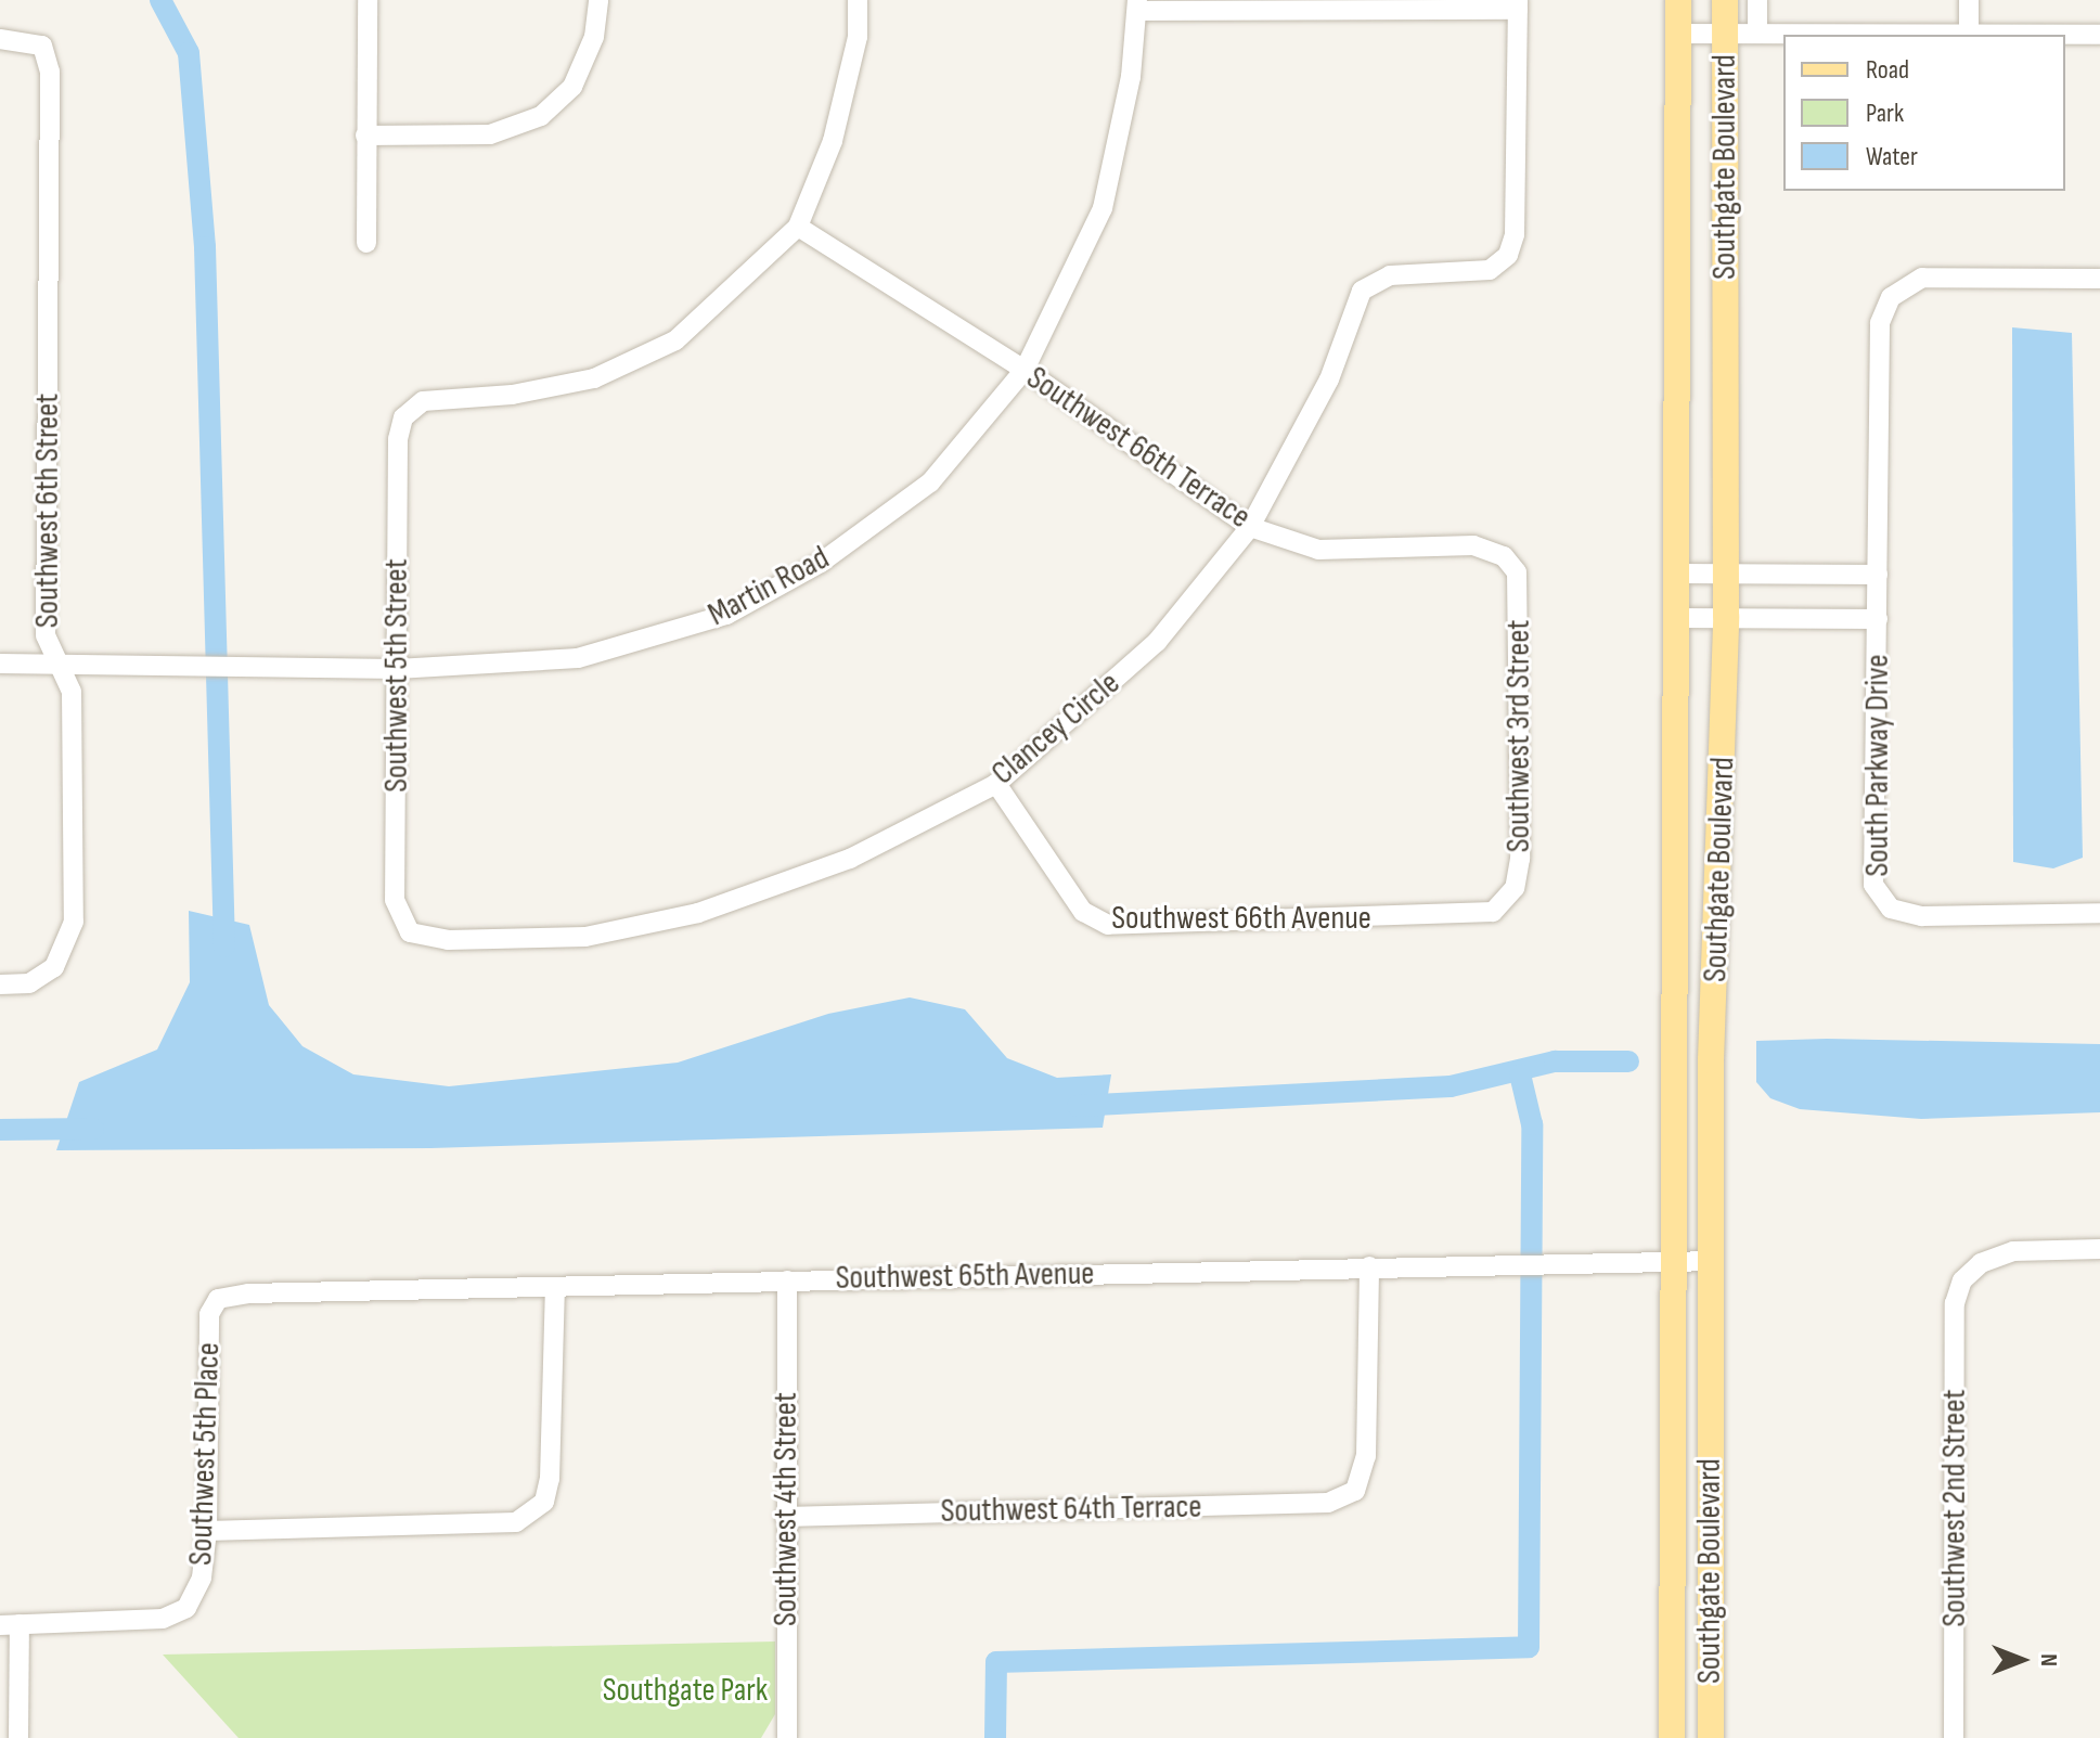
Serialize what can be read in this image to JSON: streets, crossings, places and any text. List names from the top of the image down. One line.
{"streets":{"main road":["Southgate Boulevard"],"street":["Southwest 66th Terrace","Southwest 6th Street","Martin Road","Southwest 5th Street","Clancey Circle","Southwest 3rd Street","South Parkway Drive","Southwest 66th Avenue","Southwest 65th Avenue","Southwest 5th Place","Southwest 2nd Street","Southwest 4th Street","Southwest 64th Terrace"]},"crossings":[["Southgate Boulevard","South Parkway Drive"],["Southgate Boulevard","Southwest 65th Avenue"],["Southwest 66th Terrace","Martin Road"],["Southwest 66th Terrace","Southwest 5th Street"],["Southwest 66th Terrace","Clancey Circle"],["Southwest 66th Terrace","Southwest 3rd Street"],["Southwest 6th Street","Martin Road"],["Martin Road","Southwest 5th Street"],["Southwest 5th Street","Clancey Circle"],["Clancey Circle","Southwest 66th Avenue"],["Southwest 3rd Street","Southwest 66th Avenue"],["Southwest 65th Avenue","Southwest 5th Place"],["Southwest 65th Avenue","Southwest 4th Street"],["Southwest 65th Avenue","Southwest 64th Terrace"],["Southwest 4th Street","Southwest 64th Terrace"]],"parks":["Southgate Park"],"legend":["Road","Park","Water"],"north":"right"}
